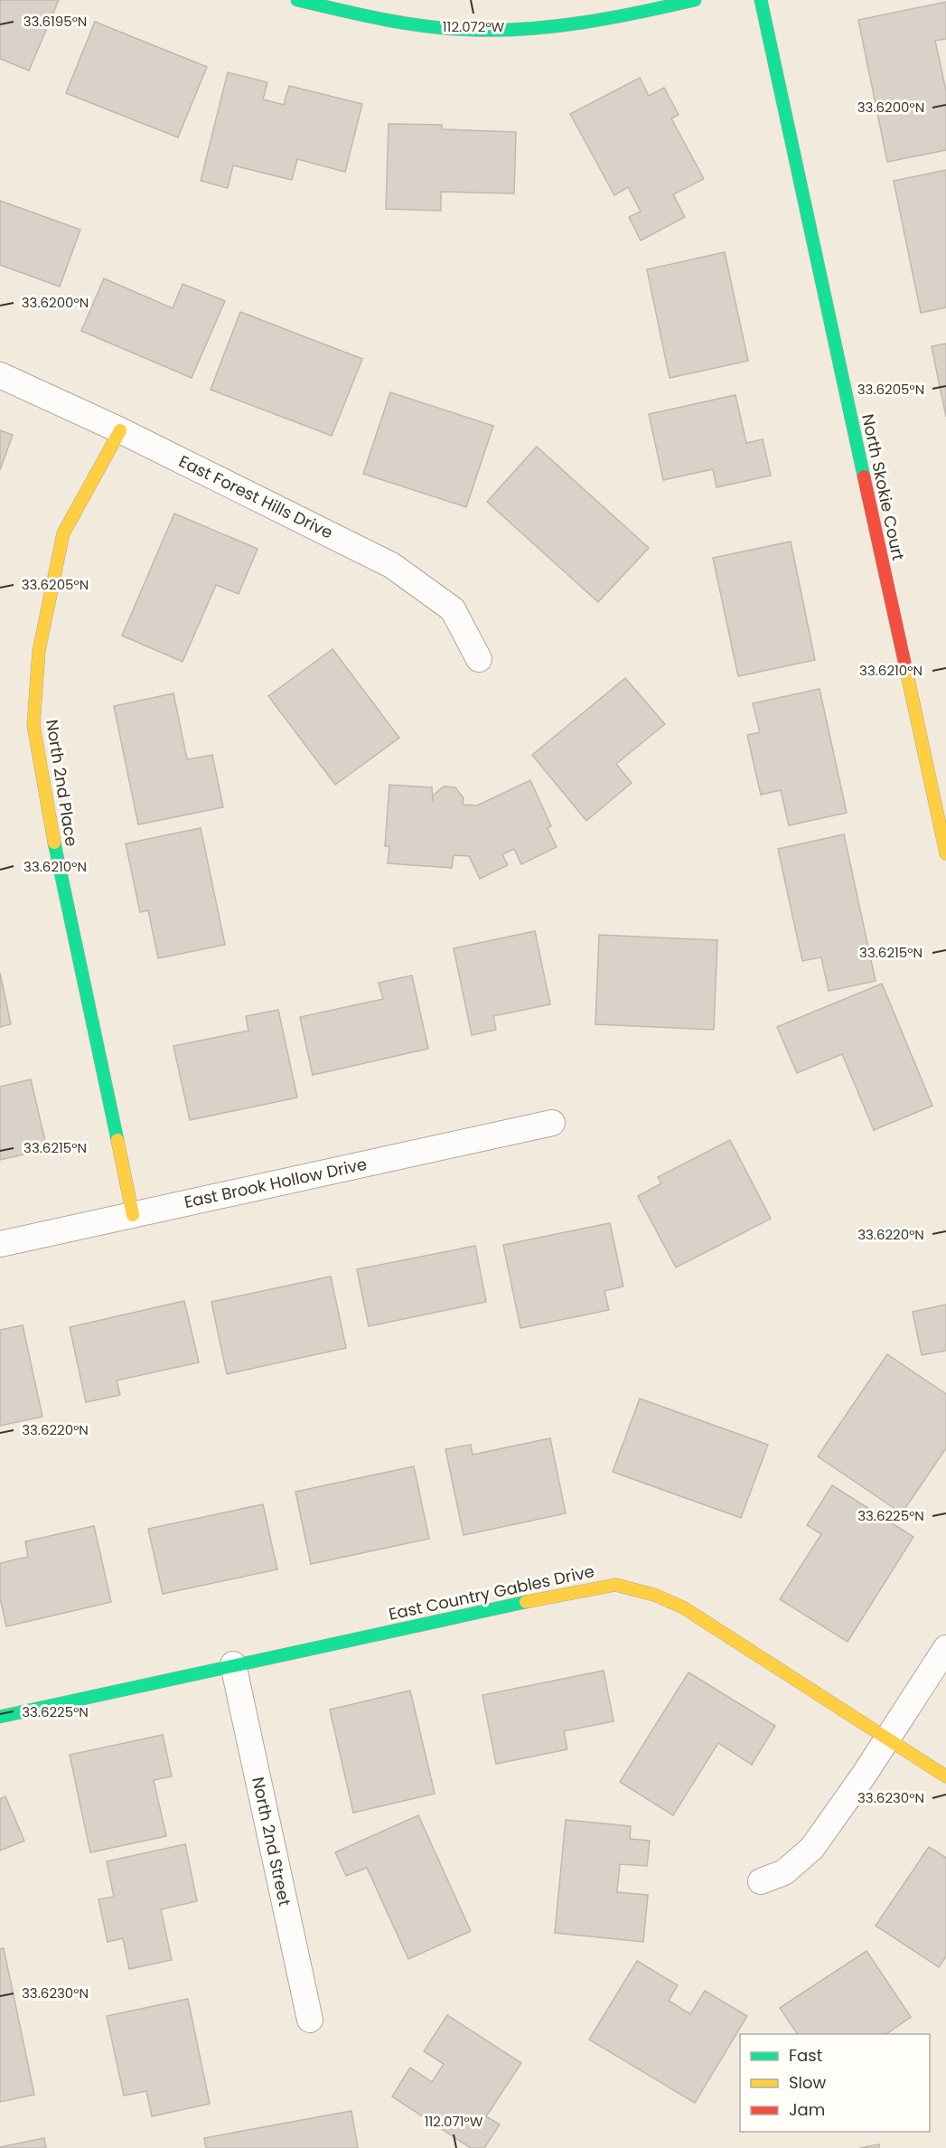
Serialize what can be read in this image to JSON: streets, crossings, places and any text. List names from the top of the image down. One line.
{"streets":{"street":["North Skokie Court","East Forest Hills Drive","North 2nd Place","East Brook Hollow Drive","East Country Gables Drive","North 2nd Street"]},"crossings":[["East Forest Hills Drive","North 2nd Place"],["North 2nd Place","East Brook Hollow Drive"],["East Country Gables Drive","North 2nd Street"]],"legend":["Fast","Slow","Jam"],"coordinates":["33.6195°N","112.072°W","33.6200°N","33.6205°N","33.6210°N","33.6215°N","33.6220°N","33.6225°N","33.6230°N","112.071°W"]}
